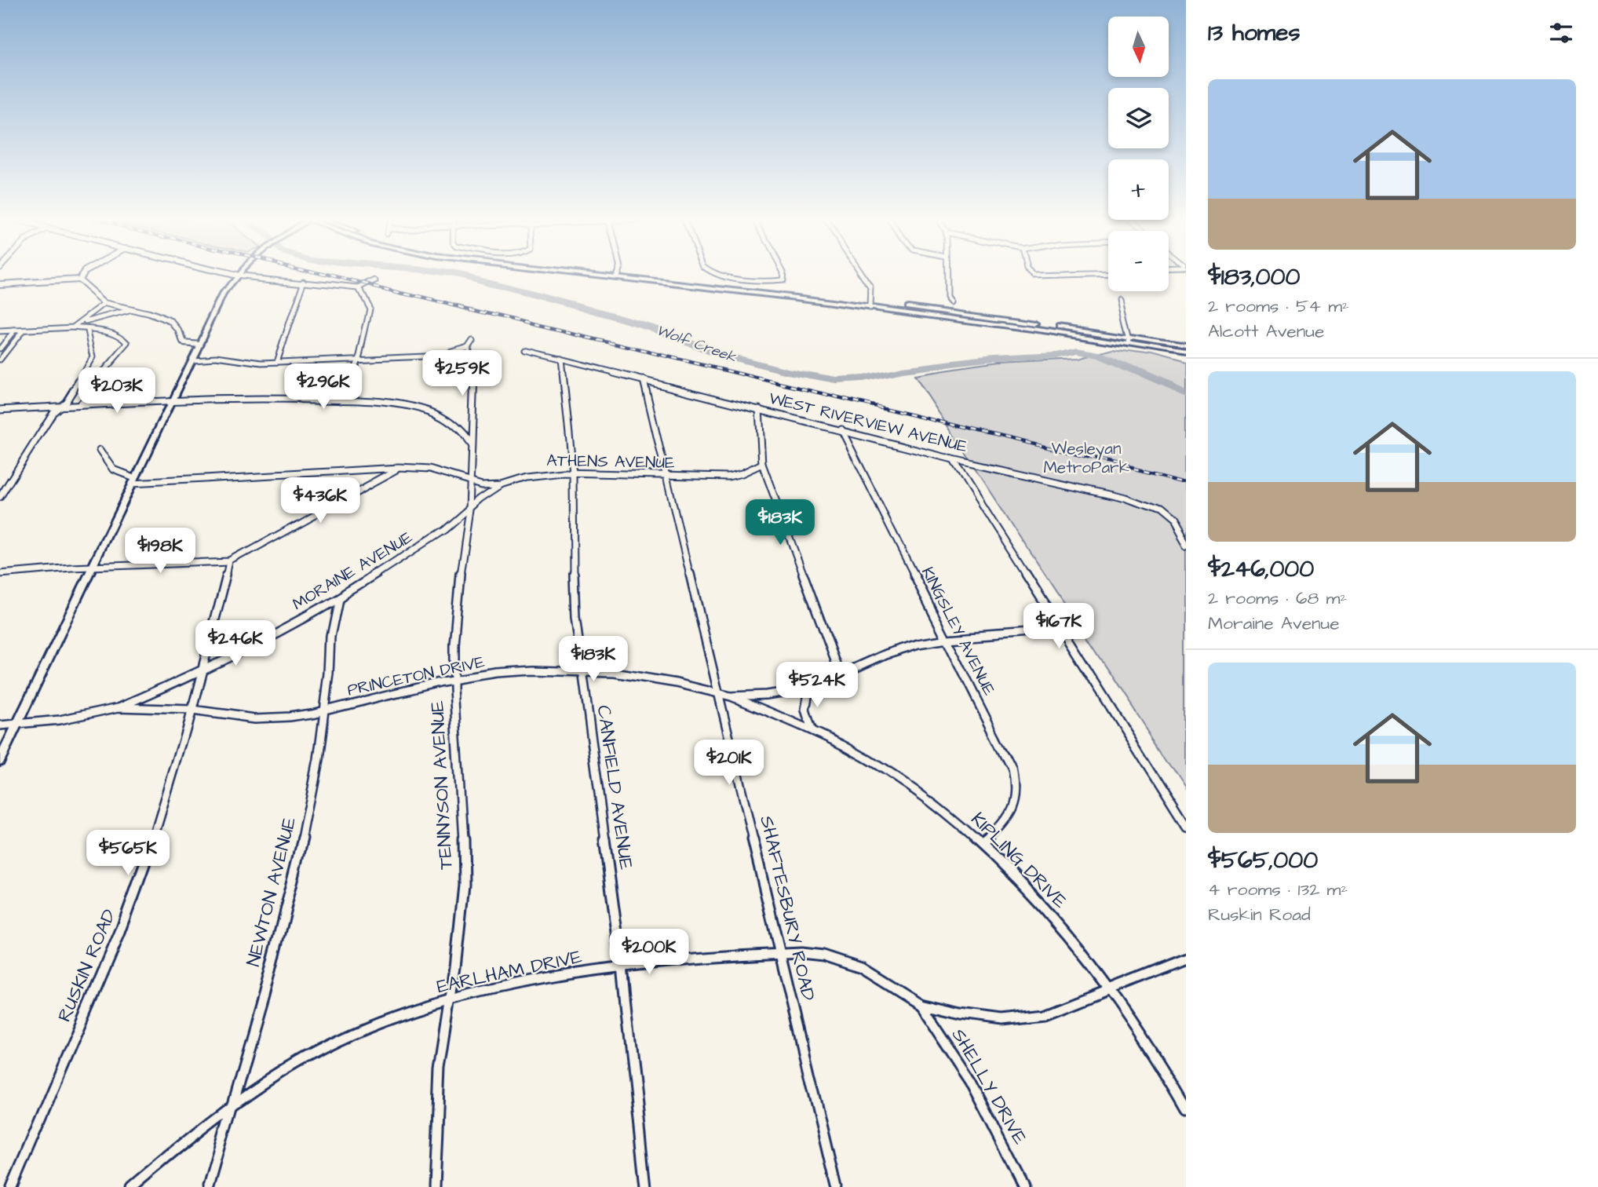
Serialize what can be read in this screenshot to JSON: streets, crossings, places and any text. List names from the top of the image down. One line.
{"streets":{"street":["WEST RIVERVIEW AVENUE","ATHENS AVENUE","MORAINE AVENUE","KINGSLEY AVENUE","PRINCETON DRIVE","TENNYSON AVENUE","CANFIELD AVENUE","KIPLING DRIVE","NEWTON AVENUE","SHAFTESBURY ROAD","RUSKIN ROAD","EARLHAM DRIVE","SHELLY DRIVE"]},"crossings":[["WEST RIVERVIEW AVENUE","KINGSLEY AVENUE"],["WEST RIVERVIEW AVENUE","CANFIELD AVENUE"],["WEST RIVERVIEW AVENUE","SHAFTESBURY ROAD"],["ATHENS AVENUE","MORAINE AVENUE"],["ATHENS AVENUE","TENNYSON AVENUE"],["ATHENS AVENUE","CANFIELD AVENUE"],["ATHENS AVENUE","SHAFTESBURY ROAD"],["MORAINE AVENUE","PRINCETON DRIVE"],["MORAINE AVENUE","TENNYSON AVENUE"],["MORAINE AVENUE","NEWTON AVENUE"],["MORAINE AVENUE","RUSKIN ROAD"],["KINGSLEY AVENUE","PRINCETON DRIVE"],["KINGSLEY AVENUE","KIPLING DRIVE"],["PRINCETON DRIVE","TENNYSON AVENUE"],["PRINCETON DRIVE","CANFIELD AVENUE"],["PRINCETON DRIVE","KIPLING DRIVE"],["PRINCETON DRIVE","NEWTON AVENUE"],["PRINCETON DRIVE","SHAFTESBURY ROAD"],["PRINCETON DRIVE","RUSKIN ROAD"],["TENNYSON AVENUE","EARLHAM DRIVE"],["CANFIELD AVENUE","EARLHAM DRIVE"],["KIPLING DRIVE","EARLHAM DRIVE"],["NEWTON AVENUE","EARLHAM DRIVE"],["SHAFTESBURY ROAD","EARLHAM DRIVE"],["EARLHAM DRIVE","SHELLY DRIVE"]],"water":["Wolf Creek"],"parks":["Wesleyan MetroPark"],"north":"bottom","page":{"heading":"13 homes","map_buttons":["+","−"],"list":[{"name":"$183,000","note":"2 rooms · 54 m² · Alcott Avenue"},{"name":"$246,000","note":"2 rooms · 68 m² · Moraine Avenue"},{"name":"$565,000","note":"4 rooms · 132 m² · Ruskin Road"}],"price":["$259K","$296K","$203K","$436K","$183K","$198K","$167K","$246K","$183K","$524K","$201K","$565K","$200K"]}}
